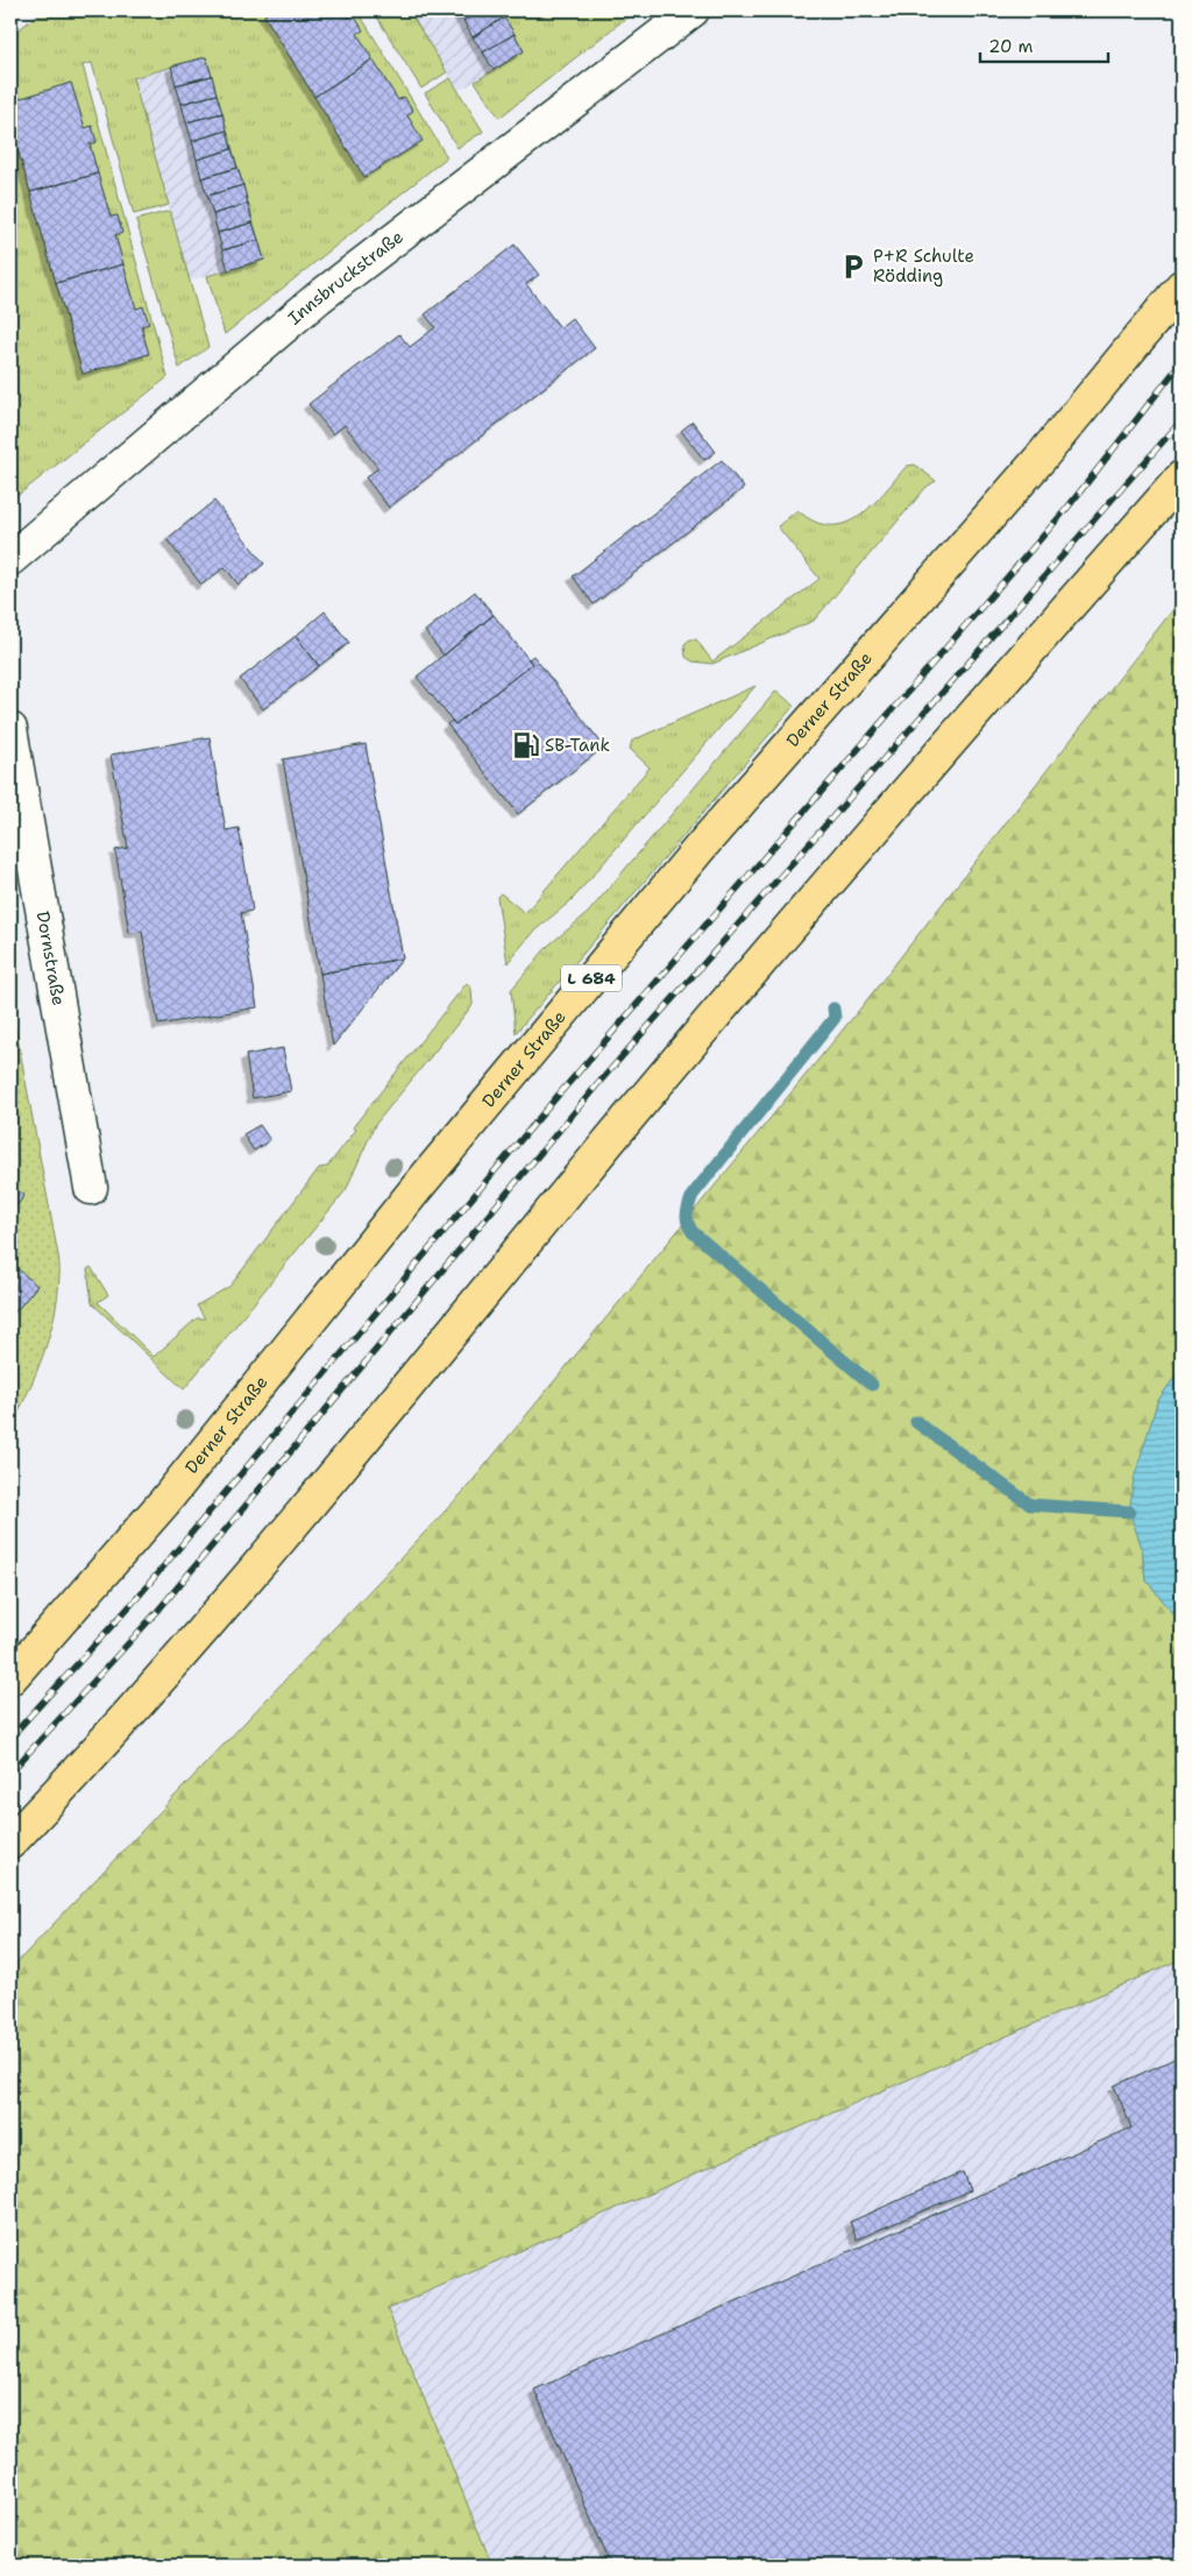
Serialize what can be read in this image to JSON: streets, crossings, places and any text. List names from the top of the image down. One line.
{"streets":{"main road":["Derner Straße","L 684"],"street":["Innsbruckstraße","Dornstraße"]},"places":{"parking":["P+R Schulte Rödding"],"fuel station":["SB-Tank"]},"scale_bar":"20 m"}
